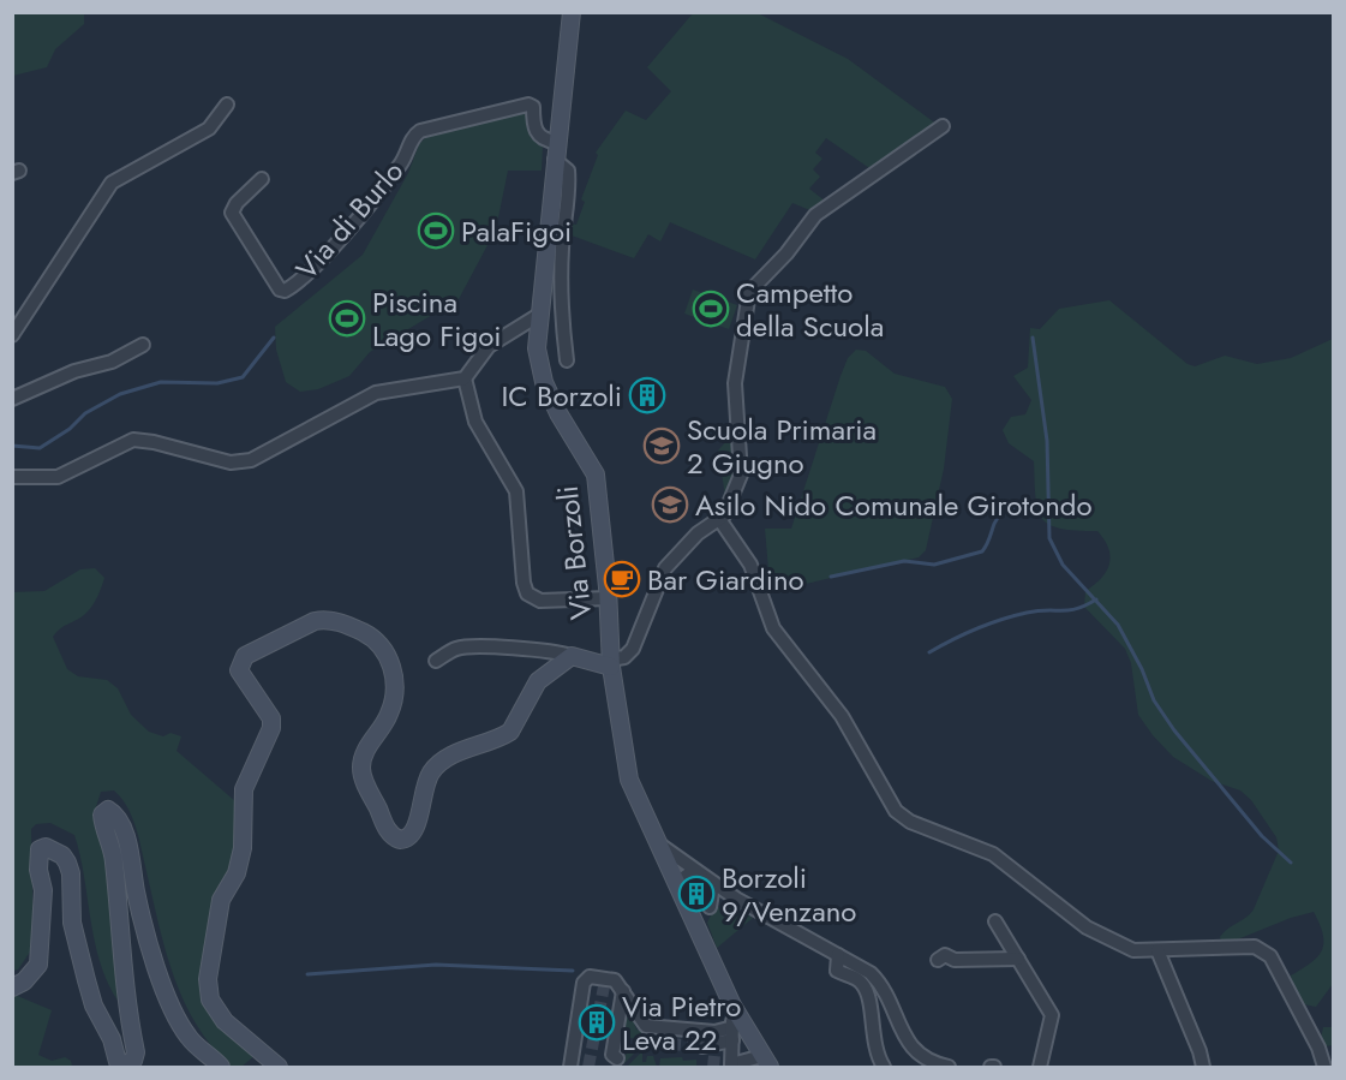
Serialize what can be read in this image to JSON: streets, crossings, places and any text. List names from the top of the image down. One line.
{"streets":{"street":["Via di Burlo","Via Borzoli"]},"crossings":[["Via di Burlo","Via Borzoli"]],"places":{"sports":["PalaFigoi","Campetto della Scuola","Piscina Lago Figoi"],"building":["IC Borzoli","Borzoli 9/Venzano","Via Pietro Leva 22"],"school or university":["Scuola Primaria 2 Giugno","Asilo Nido Comunale Girotondo"],"cafe":["Bar Giardino"]}}
